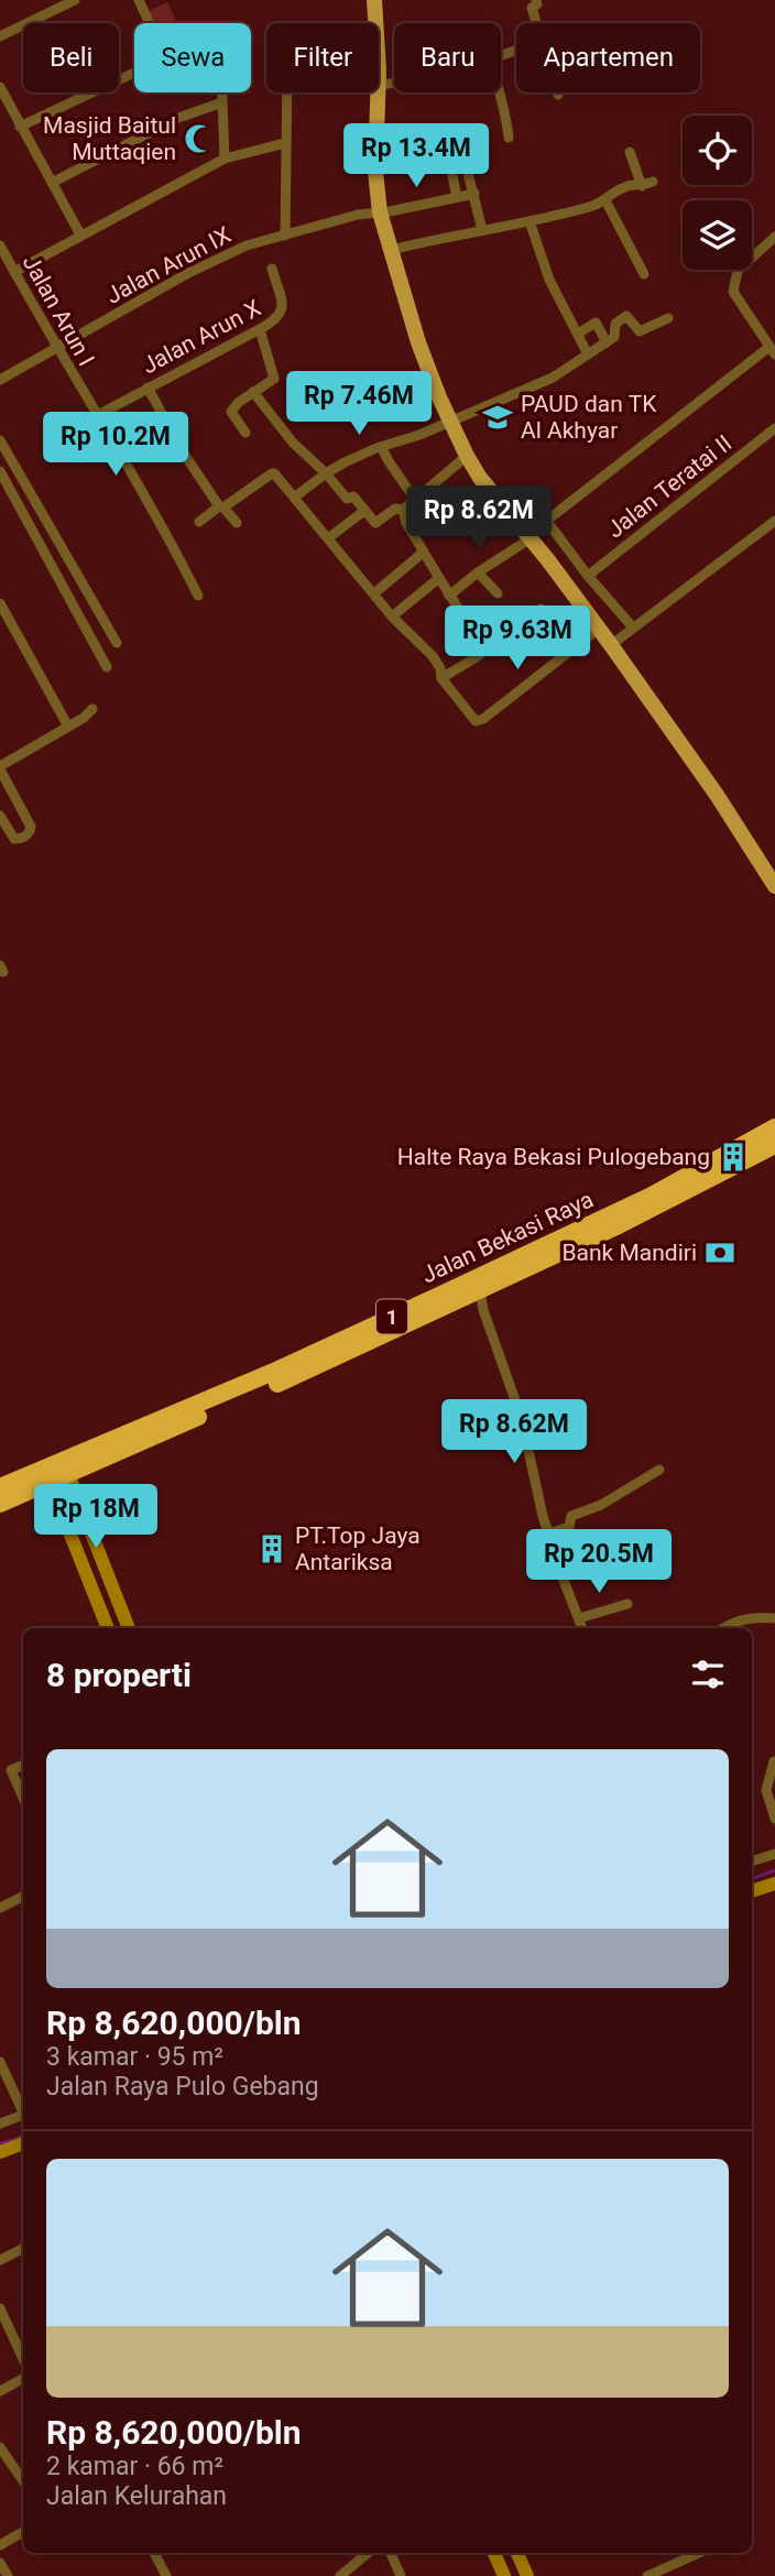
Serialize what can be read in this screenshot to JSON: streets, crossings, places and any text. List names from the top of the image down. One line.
{"streets":{"highway":["Jalan Bekasi Raya","1"],"street":["Jalan Arun IX","Jalan Arun I","Jalan Arun X","Jalan Teratai II"]},"crossings":[["Jalan Arun IX","Jalan Arun I"],["Jalan Arun I","Jalan Arun X"]],"places":{"mosque":["Masjid Baitul Muttaqien"],"school or university":["PAUD dan TK Al Akhyar"],"building":["Halte Raya Bekasi Pulogebang","PT.Top Jaya Antariksa"],"bank":["Bank Mandiri"]},"page":{"chip":["Beli","Sewa","Filter","Baru","Apartemen"],"price":["Rp 13.4M","Rp 7.46M","Rp 10.2M","Rp 8.62M","Rp 9.63M","Rp 8.62M","Rp 18M","Rp 20.5M"],"heading":"8 properti","list":[{"name":"Rp 8,620,000/bln","note":"3 kamar · 95 m² · Jalan Raya Pulo Gebang"},{"name":"Rp 8,620,000/bln","note":"2 kamar · 66 m² · Jalan Kelurahan"}]}}
